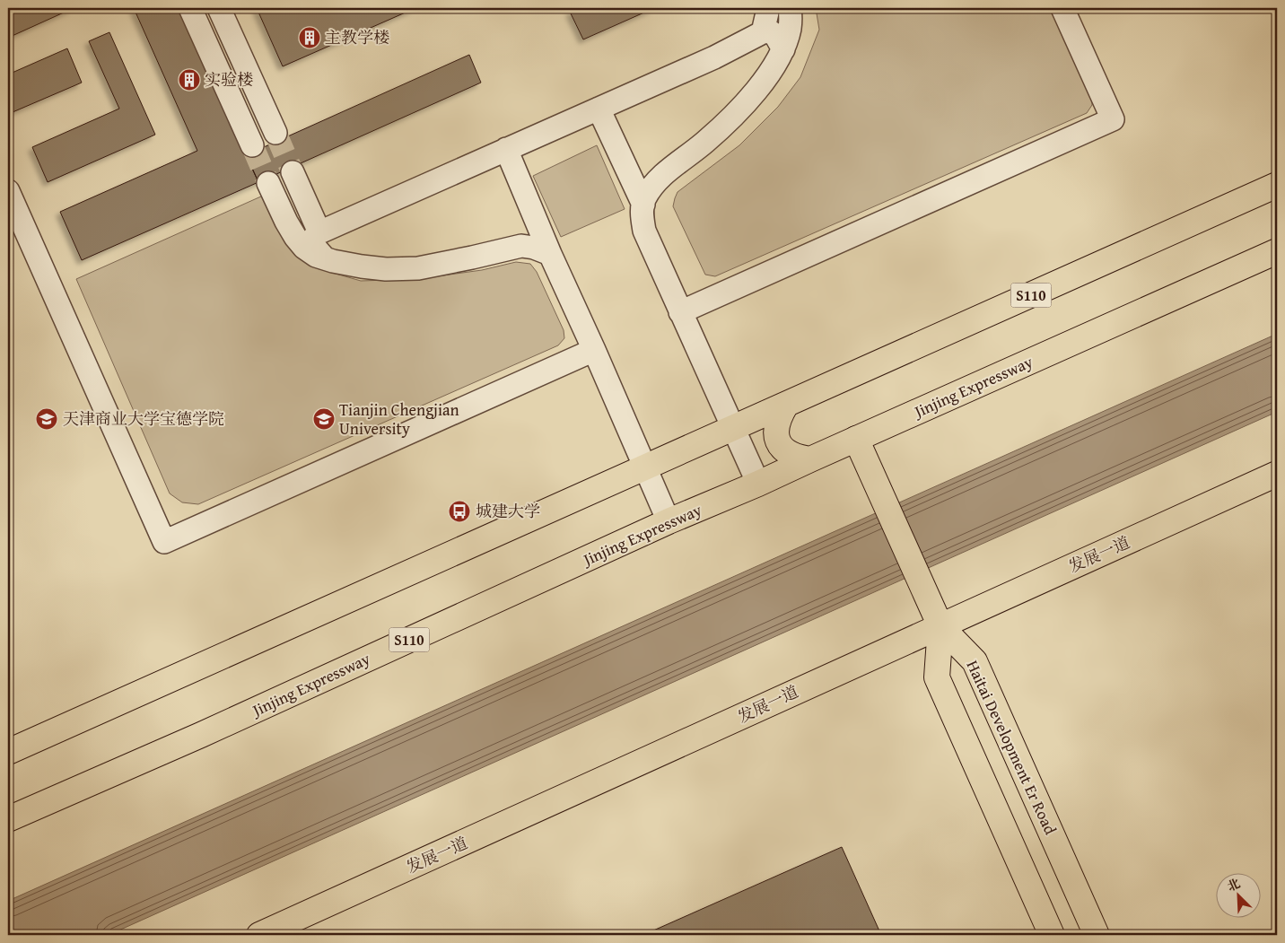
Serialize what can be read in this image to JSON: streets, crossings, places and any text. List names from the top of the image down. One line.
{"streets":{"main road":["S110","Jinjing Expressway","发展一道","Haitai Development Er Road"]},"crossings":[["发展一道","Haitai Development Er Road"]],"places":{"building":["主教学楼","实验楼"],"school or university":["天津商业大学宝德学院","Tianjin Chengjian University"],"bus stop":["城建大学"]},"north":"top left"}
